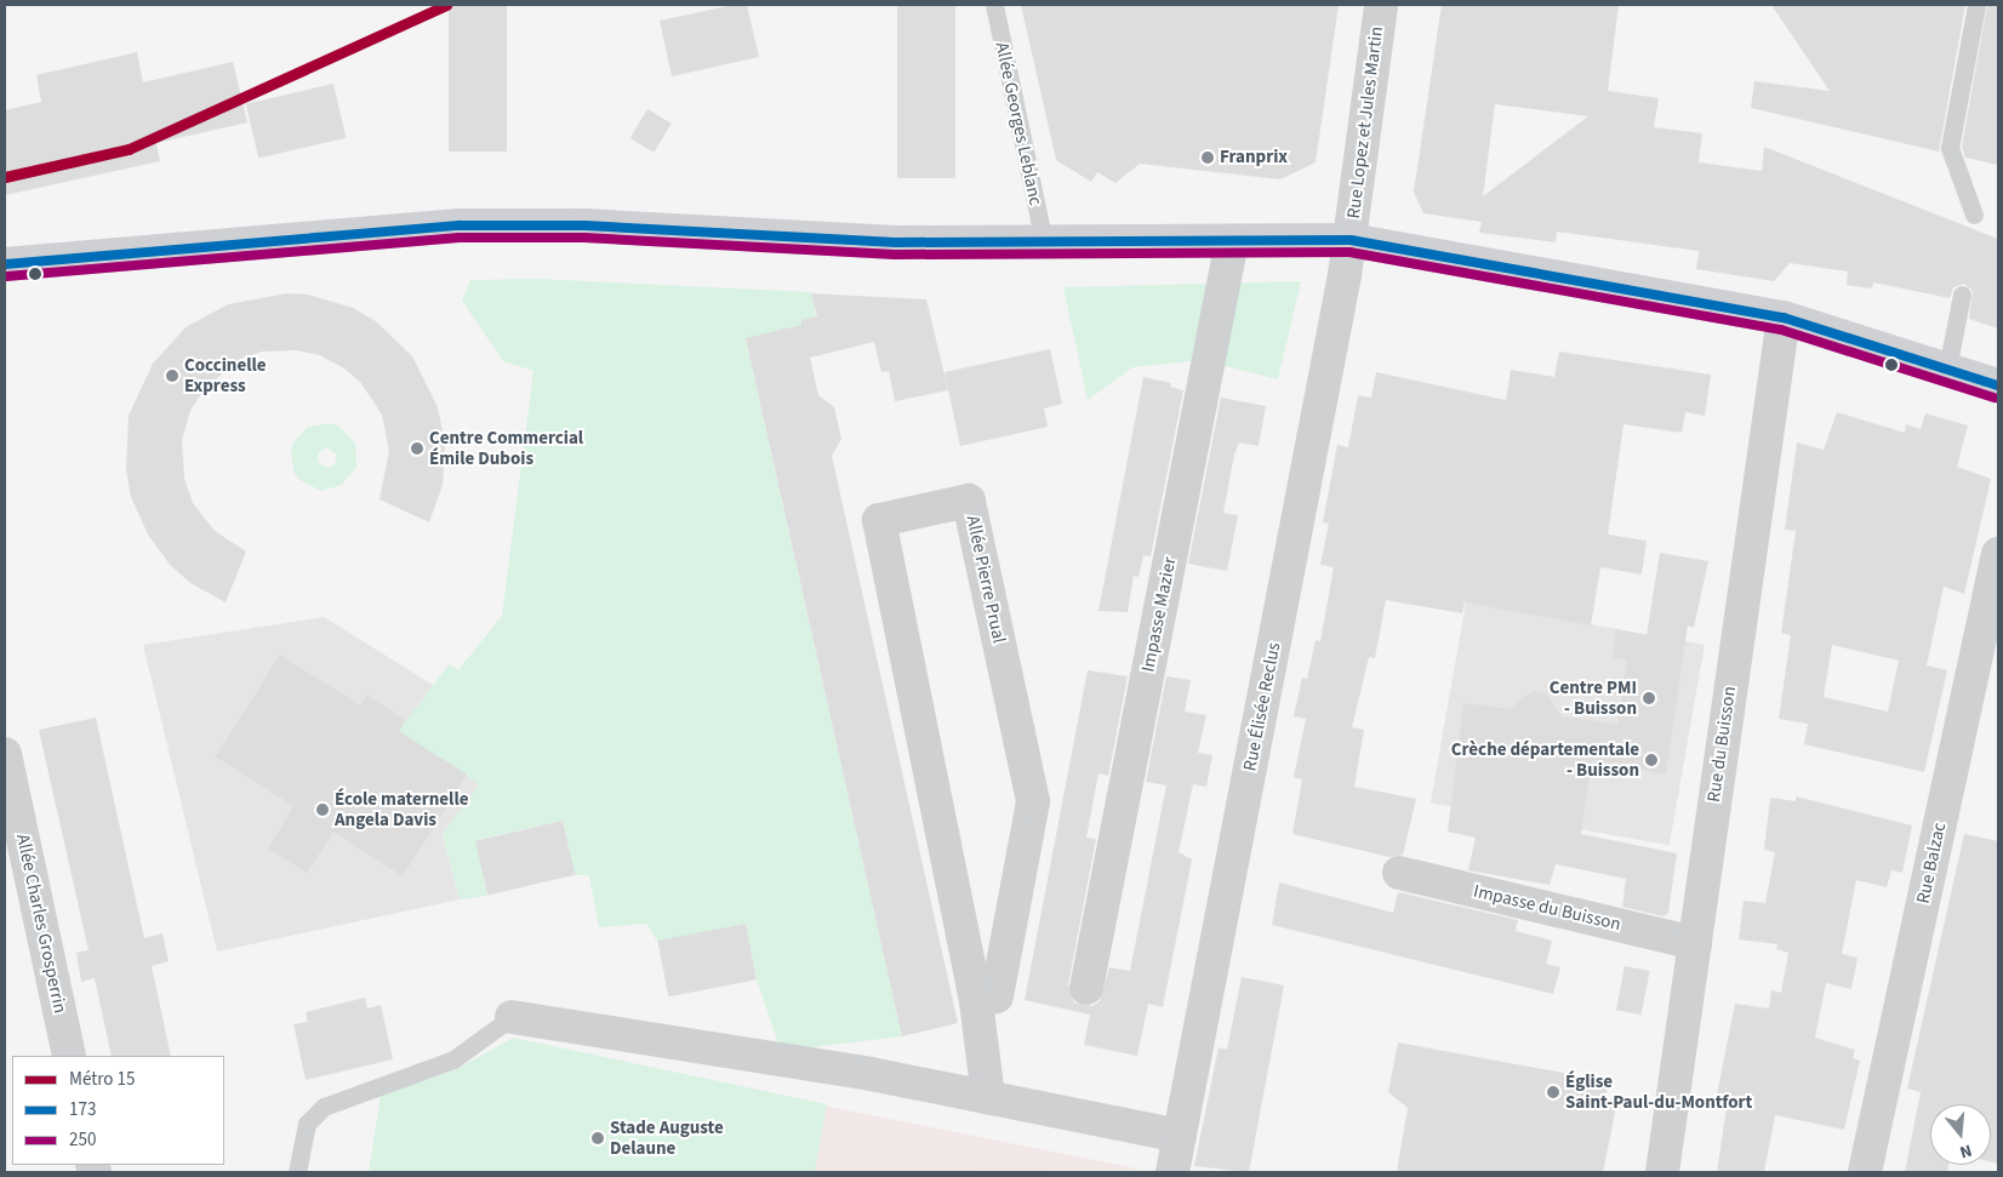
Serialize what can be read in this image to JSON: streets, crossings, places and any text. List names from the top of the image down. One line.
{"streets":{"street":["Rue Lopez et Jules Martin","Allée Pierre Prual","Impasse Mazier","Rue Élisée Reclus","Rue du Buisson","Rue Balzac","Impasse du Buisson","Allée Charles Grosperrin"],"lane":["Allée Georges Leblanc"]},"crossings":[["Rue Lopez et Jules Martin","Rue Élisée Reclus"],["Rue du Buisson","Impasse du Buisson"]],"places":["Franprix","Coccinelle Express","Centre Commercial Émile Dubois","Centre PMI - Buisson","Crèche départementale - Buisson","École maternelle Angela Davis","Église Saint-Paul-du-Montfort","Stade Auguste Delaune"],"lines":["metro line 15","transit line 173","transit line 250"],"legend":["Métro 15","173","250"],"north":"bottom"}
